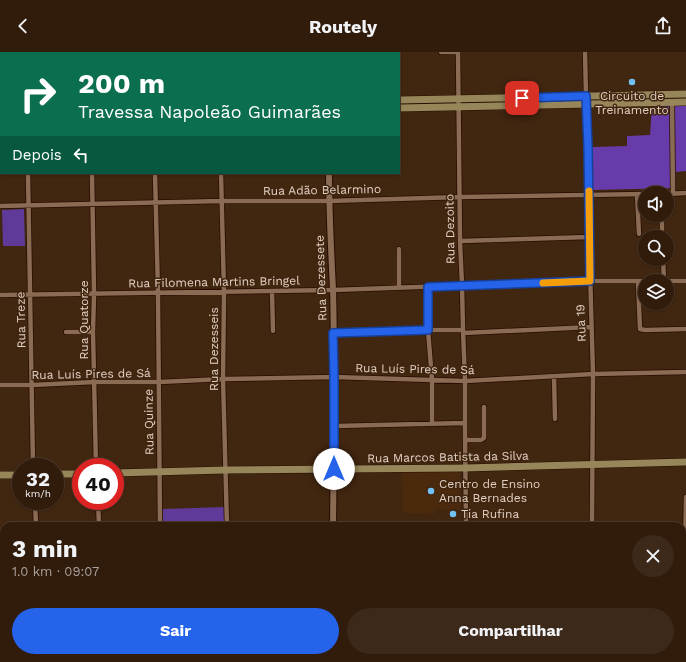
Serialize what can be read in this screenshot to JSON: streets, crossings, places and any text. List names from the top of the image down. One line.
{"streets":{"main road":["Rua Marcos Batista da Silva"],"street":["Rua Adão Belarmino","Rua Dezoito","Rua Dezessete","Rua Filomena Martins Bringel","Rua Treze","Rua Quatorze","Rua 19","Rua Dezesseis","Rua Luís Pires de Sá","Rua Quinze"]},"crossings":[["Rua Adão Belarmino","Rua Dezoito"],["Rua Adão Belarmino","Rua Dezessete"],["Rua Adão Belarmino","Rua Treze"],["Rua Adão Belarmino","Rua Quatorze"],["Rua Adão Belarmino","Rua 19"],["Rua Adão Belarmino","Rua Dezesseis"],["Rua Adão Belarmino","Rua Quinze"],["Rua Dezoito","Rua Filomena Martins Bringel"],["Rua Dezoito","Rua Luís Pires de Sá"],["Rua Dezoito","Rua Marcos Batista da Silva"],["Rua Dezessete","Rua Filomena Martins Bringel"],["Rua Dezessete","Rua Luís Pires de Sá"],["Rua Dezessete","Rua Marcos Batista da Silva"],["Rua Filomena Martins Bringel","Rua Treze"],["Rua Filomena Martins Bringel","Rua Quatorze"],["Rua Filomena Martins Bringel","Rua 19"],["Rua Filomena Martins Bringel","Rua Dezesseis"],["Rua Filomena Martins Bringel","Rua Quinze"],["Rua Treze","Rua Luís Pires de Sá"],["Rua Quatorze","Rua Luís Pires de Sá"],["Rua 19","Rua Luís Pires de Sá"],["Rua 19","Rua Marcos Batista da Silva"],["Rua Dezesseis","Rua Luís Pires de Sá"],["Rua Dezesseis","Rua Marcos Batista da Silva"],["Rua Luís Pires de Sá","Rua Quinze"],["Rua Quinze","Rua Marcos Batista da Silva"]],"places":["Circuito de Treinamento","Centro de Ensino Anna Bernades","Tia Rufina"],"page":{"header":"Routely","turn":["200 m","Travessa Napoleão Guimarães"],"then":"Depois","speed":"32 km/h","limit":"40","heading":["3 min","1.0 km · 09:07"],"buttons":["Sair","Compartilhar"]}}
